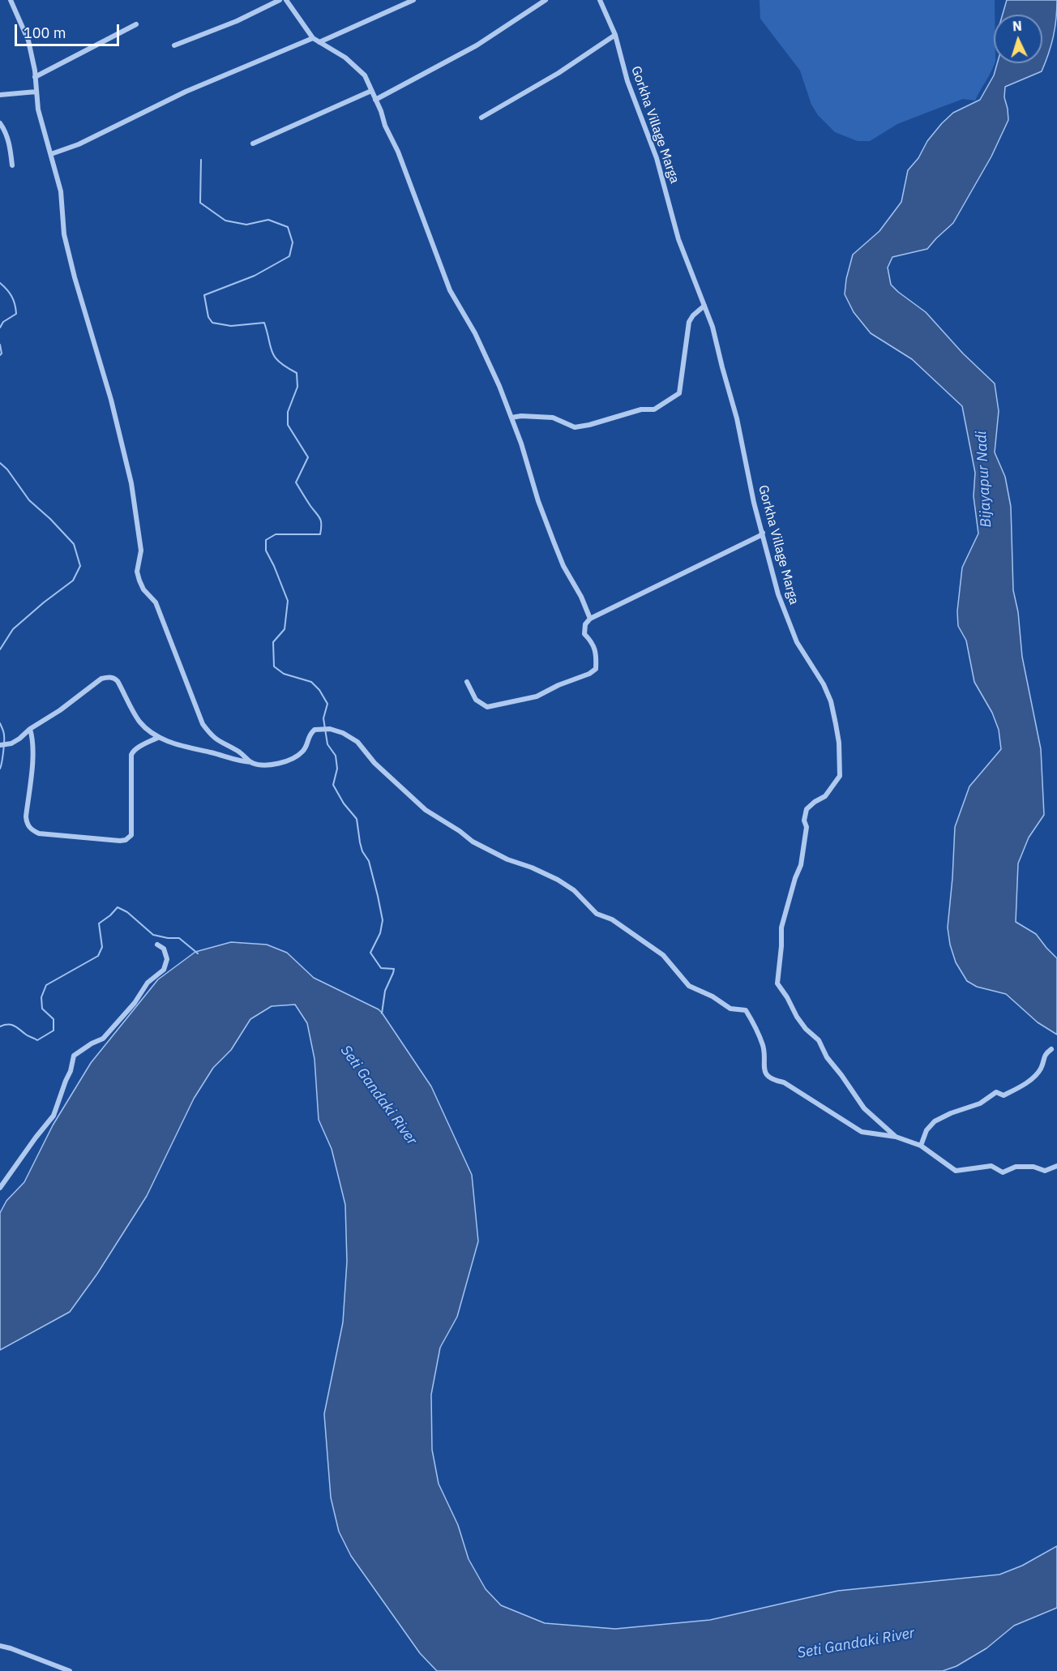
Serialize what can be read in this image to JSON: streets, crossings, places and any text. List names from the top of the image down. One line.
{"streets":{"street":["Gorkha Village Marga"]},"water":["Bijayapur Nadi","Seti Gandaki River"],"scale_bar":"100 m","north":"top"}
